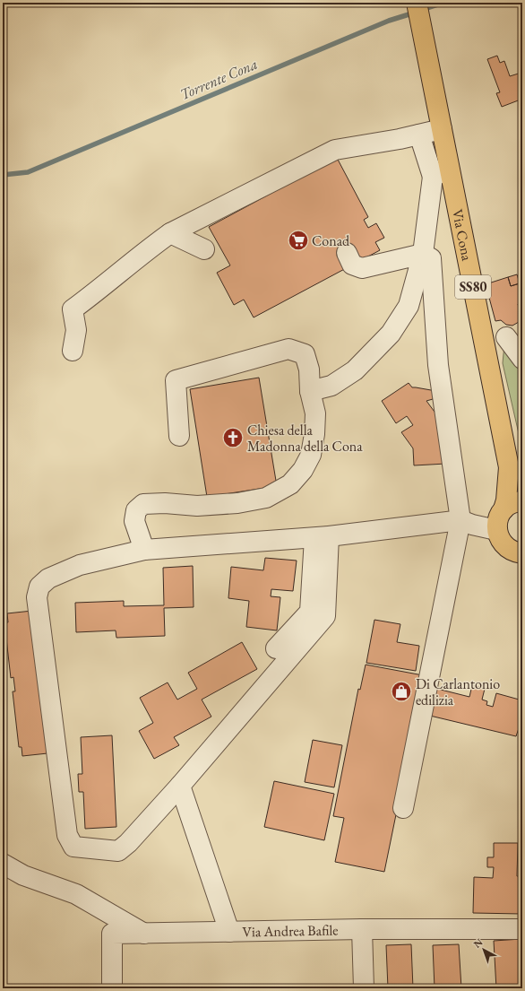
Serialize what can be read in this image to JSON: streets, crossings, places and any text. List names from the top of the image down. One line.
{"streets":{"main road":["Via Cona","SS80"],"street":["Via Andrea Bafile"]},"crossings":[["Via Cona","SS80"]],"water":["Torrente Cona"],"places":{"supermarket":["Conad"],"church":["Chiesa della Madonna della Cona"],"shop":["Di Carlantonio edilizia"]},"north":"top left"}
